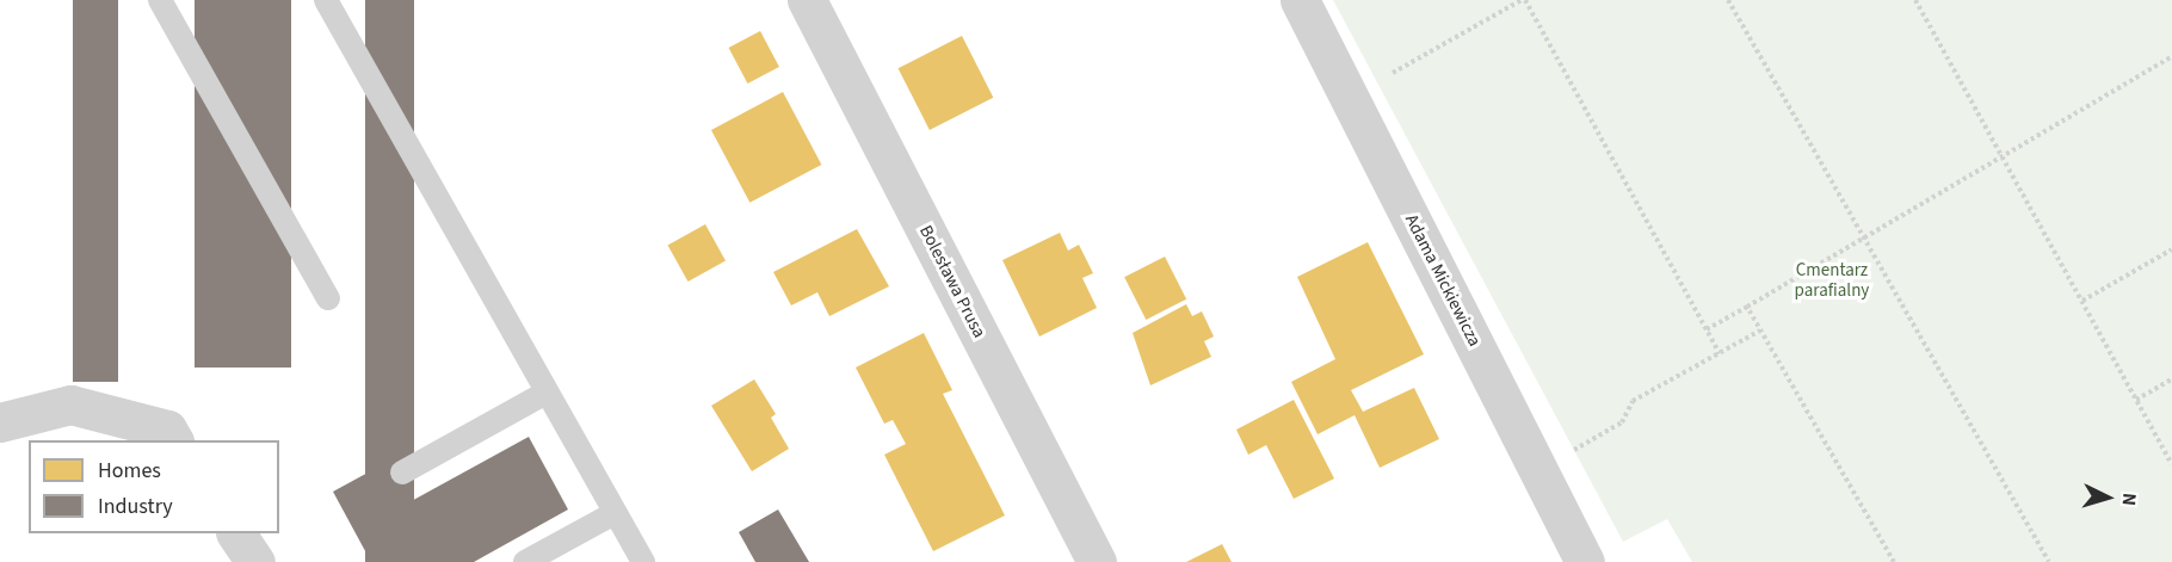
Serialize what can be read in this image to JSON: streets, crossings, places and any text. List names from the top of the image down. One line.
{"streets":{"street":["Adama Mickiewicza","Bolesława Prusa"]},"parks":["Cmentarz parafialny"],"legend":["Homes","Industry"],"north":"right"}
